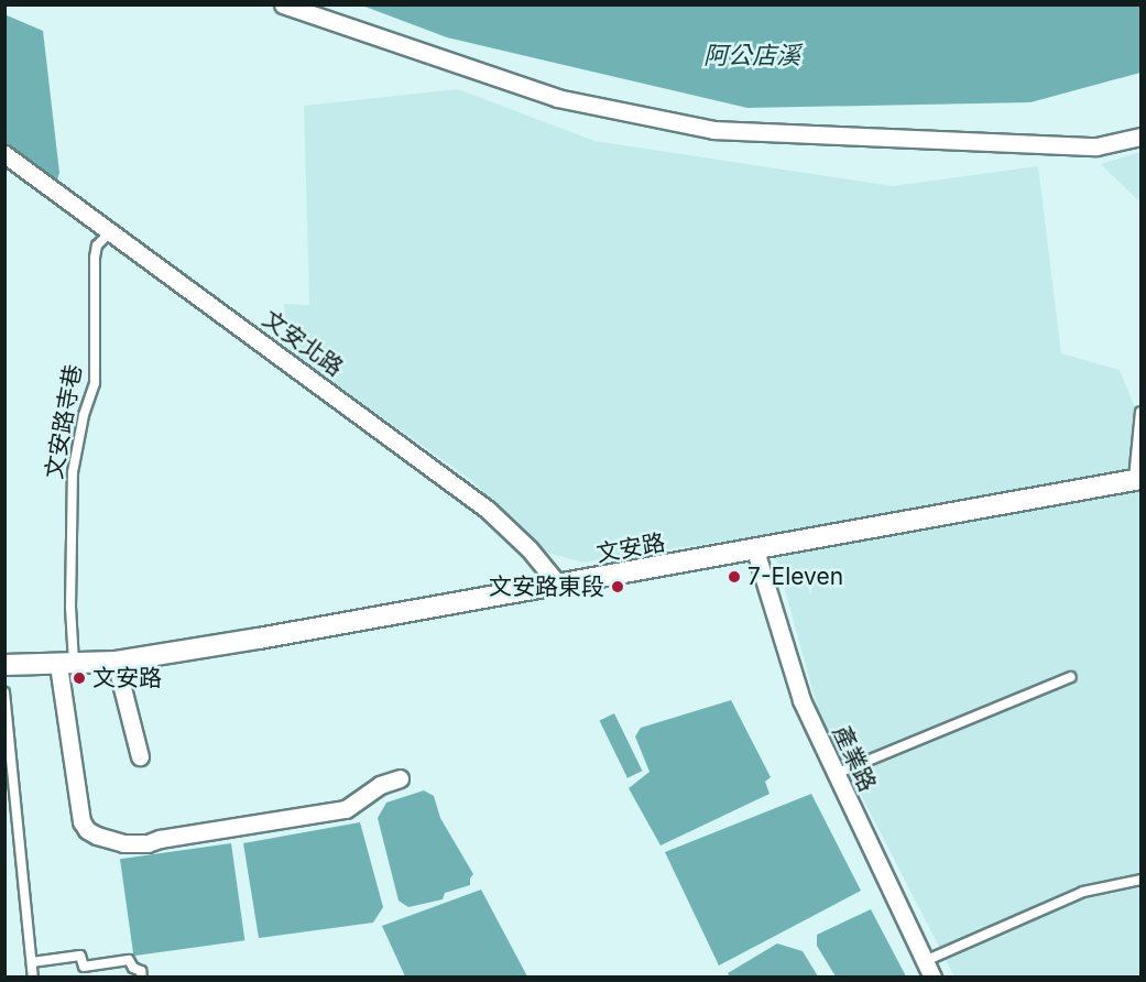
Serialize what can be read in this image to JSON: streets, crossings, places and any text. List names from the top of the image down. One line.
{"streets":{"street":["文安北路","文安路","產業路"],"lane":["文安路寺巷"]},"crossings":[["文安北路","文安路寺巷"],["文安北路","文安路"],["文安路寺巷","文安路"],["文安路","產業路"]],"water":["阿公店溪"],"places":["7-Eleven","文安路東段","文安路"]}
